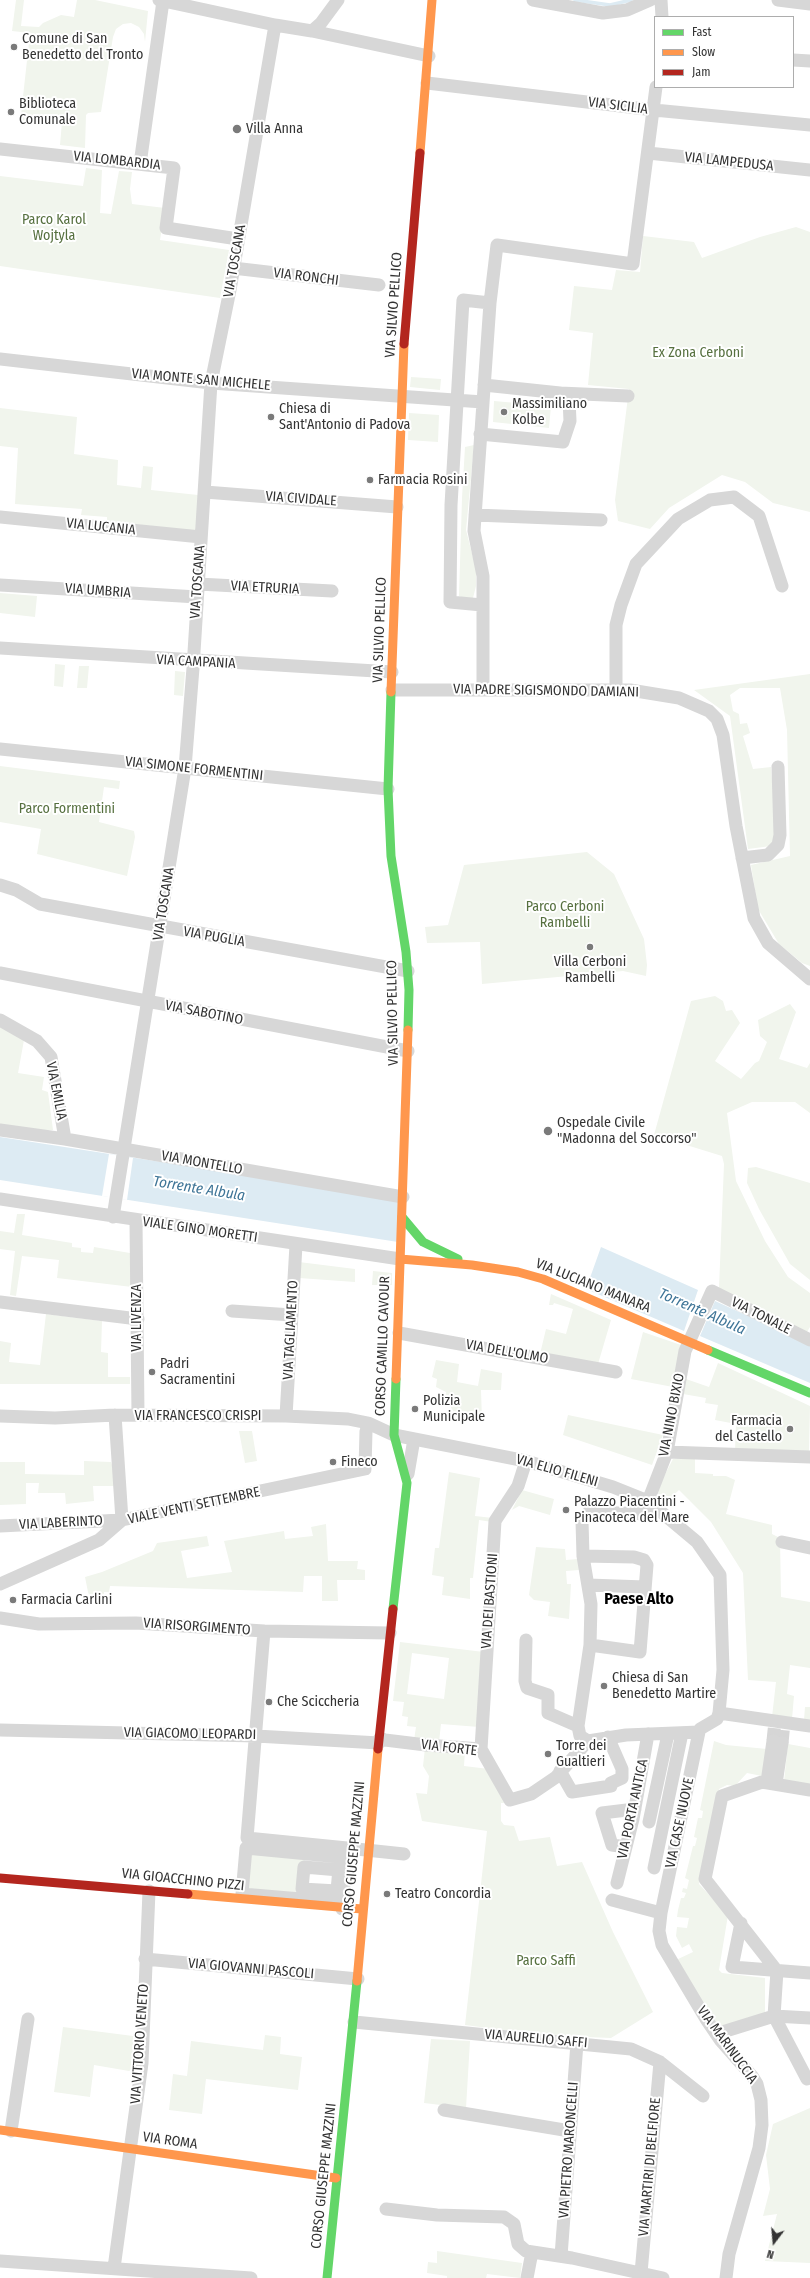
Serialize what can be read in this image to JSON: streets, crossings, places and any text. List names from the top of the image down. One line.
{"streets":{"main road":["VIA SILVIO PELLICO","VIA LUCIANO MANARA","CORSO CAMILLO CAVOUR","CORSO GIUSEPPE MAZZINI","VIA GIOACCHINO PIZZI","VIA ROMA"],"street":["VIA SICILIA","VIA LOMBARDIA","VIA LAMPEDUSA","VIA TOSCANA","VIA RONCHI","VIA MONTE SAN MICHELE","VIA CIVIDALE","VIA LUCANIA","VIA ETRURIA","VIA UMBRIA","VIA CAMPANIA","VIA PADRE SIGISMONDO DAMIANI","VIA SIMONE FORMENTINI","VIA PUGLIA","VIA SABOTINO","VIA EMILIA","VIA MONTELLO","VIALE GINO MORETTI","VIA TONALE","VIA LIVENZA","VIA TAGLIAMENTO","VIA DELL'OLMO","VIA NINO BIXIO","VIA FRANCESCO CRISPI","VIA ELIO FILENI","VIALE VENTI SETTEMBRE","VIA LABERINTO","VIA DEI BASTIONI","VIA RISORGIMENTO","VIA GIACOMO LEOPARDI","VIA FORTE","VIA PORTA ANTICA","VIA CASE NUOVE","VIA GIOVANNI PASCOLI","VIA AURELIO SAFFI","VIA VITTORIO VENETO","VIA MARINUCCIA","VIA PIETRO MARONCELLI","VIA MARTIRI DI BELFIORE"]},"crossings":[["VIA SICILIA","VIA SILVIO PELLICO"],["VIA LOMBARDIA","VIA TOSCANA"],["VIA TOSCANA","VIA RONCHI"],["VIA TOSCANA","VIA MONTE SAN MICHELE"],["VIA TOSCANA","VIA CIVIDALE"],["VIA TOSCANA","VIA LUCANIA"],["VIA TOSCANA","VIA ETRURIA"],["VIA TOSCANA","VIA UMBRIA"],["VIA TOSCANA","VIA CAMPANIA"],["VIA TOSCANA","VIA SIMONE FORMENTINI"],["VIA TOSCANA","VIA PUGLIA"],["VIA TOSCANA","VIA SABOTINO"],["VIA TOSCANA","VIA MONTELLO"],["VIA TOSCANA","VIALE GINO MORETTI"],["VIA SILVIO PELLICO","VIA MONTE SAN MICHELE"],["VIA SILVIO PELLICO","VIA CIVIDALE"],["VIA SILVIO PELLICO","VIA CAMPANIA"],["VIA SILVIO PELLICO","VIA PADRE SIGISMONDO DAMIANI"],["VIA SILVIO PELLICO","VIA SIMONE FORMENTINI"],["VIA SILVIO PELLICO","VIA PUGLIA"],["VIA SILVIO PELLICO","VIA SABOTINO"],["VIA SILVIO PELLICO","VIA MONTELLO"],["VIA SILVIO PELLICO","VIALE GINO MORETTI"],["VIA SILVIO PELLICO","VIA LUCIANO MANARA"],["VIA SILVIO PELLICO","CORSO CAMILLO CAVOUR"],["VIA ETRURIA","VIA UMBRIA"],["VIA EMILIA","VIA MONTELLO"],["VIALE GINO MORETTI","VIA LUCIANO MANARA"],["VIALE GINO MORETTI","VIA LIVENZA"],["VIALE GINO MORETTI","VIA TAGLIAMENTO"],["VIALE GINO MORETTI","CORSO CAMILLO CAVOUR"],["VIA LUCIANO MANARA","CORSO CAMILLO CAVOUR"],["VIA LUCIANO MANARA","VIA NINO BIXIO"],["VIA TONALE","VIA NINO BIXIO"],["VIA LIVENZA","VIA FRANCESCO CRISPI"],["VIA TAGLIAMENTO","VIA FRANCESCO CRISPI"],["CORSO CAMILLO CAVOUR","VIA DELL'OLMO"],["CORSO CAMILLO CAVOUR","VIA FRANCESCO CRISPI"],["CORSO CAMILLO CAVOUR","VIA ELIO FILENI"],["CORSO CAMILLO CAVOUR","CORSO GIUSEPPE MAZZINI"],["VIA NINO BIXIO","VIA ELIO FILENI"],["VIA FRANCESCO CRISPI","VIA ELIO FILENI"],["VIA FRANCESCO CRISPI","CORSO GIUSEPPE MAZZINI"],["VIA ELIO FILENI","VIA DEI BASTIONI"],["VIA ELIO FILENI","CORSO GIUSEPPE MAZZINI"],["VIALE VENTI SETTEMBRE","VIA LABERINTO"],["VIA DEI BASTIONI","VIA FORTE"],["VIA RISORGIMENTO","CORSO GIUSEPPE MAZZINI"],["VIA GIACOMO LEOPARDI","VIA FORTE"],["VIA GIACOMO LEOPARDI","CORSO GIUSEPPE MAZZINI"],["VIA FORTE","CORSO GIUSEPPE MAZZINI"],["VIA CASE NUOVE","VIA MARINUCCIA"],["CORSO GIUSEPPE MAZZINI","VIA GIOACCHINO PIZZI"],["CORSO GIUSEPPE MAZZINI","VIA GIOVANNI PASCOLI"],["CORSO GIUSEPPE MAZZINI","VIA AURELIO SAFFI"],["CORSO GIUSEPPE MAZZINI","VIA ROMA"],["VIA GIOACCHINO PIZZI","VIA VITTORIO VENETO"],["VIA GIOVANNI PASCOLI","VIA VITTORIO VENETO"],["VIA AURELIO SAFFI","VIA PIETRO MARONCELLI"],["VIA AURELIO SAFFI","VIA MARTIRI DI BELFIORE"],["VIA VITTORIO VENETO","VIA ROMA"]],"districts":["Paese Alto"],"water":["Torrente Albula"],"parks":["Parco Karol Wojtyla","Ex Zona Cerboni","Parco Formentini","Parco Cerboni Rambelli","Parco Saffi"],"places":["Comune di San Benedetto del Tronto","Biblioteca Comunale","Villa Anna","Massimiliano Kolbe","Chiesa di Sant'Antonio di Padova","Farmacia Rosini","Villa Cerboni Rambelli","Ospedale Civile \"Madonna del Soccorso\"","Padri Sacramentini","Polizia Municipale","Farmacia del Castello","Fineco","Palazzo Piacentini - Pinacoteca del Mare","Farmacia Carlini","Chiesa di San Benedetto Martire","Che Sciccheria","Torre dei Gualtieri","Teatro Concordia"],"legend":["Fast","Slow","Jam"],"north":"bottom"}
